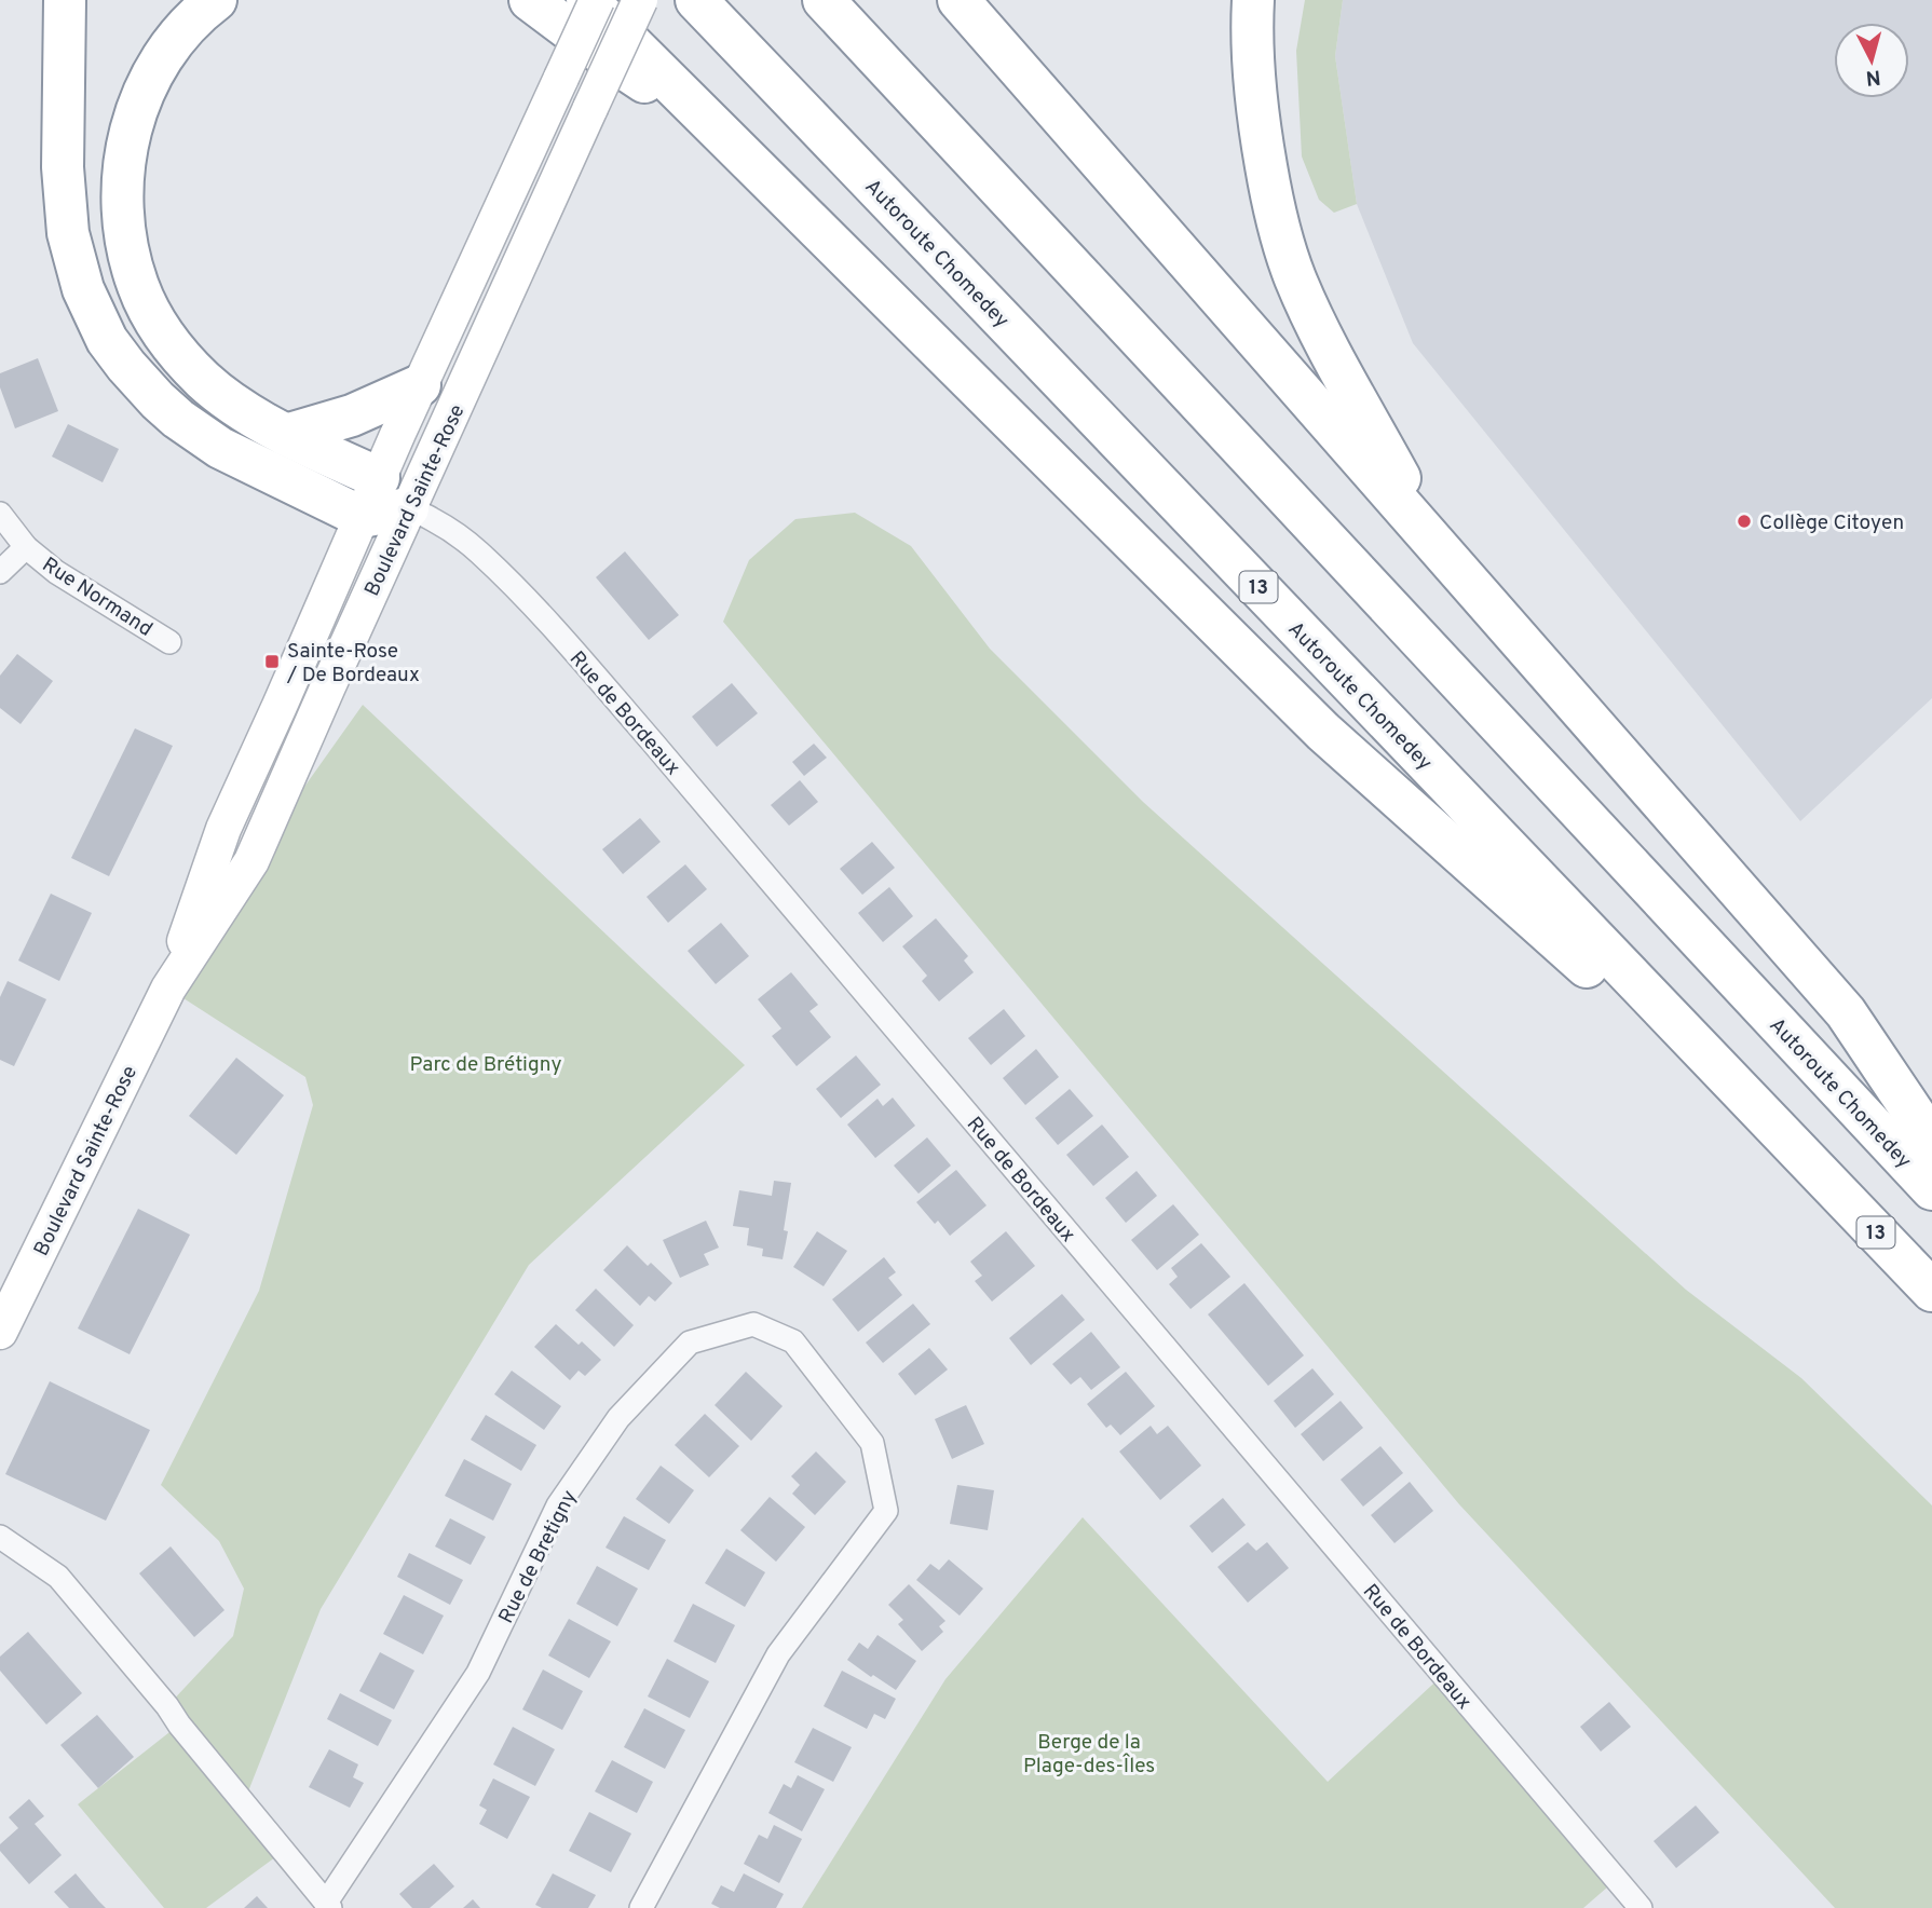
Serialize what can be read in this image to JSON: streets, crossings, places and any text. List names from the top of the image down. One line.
{"streets":{"highway":["Autoroute Chomedey","13"],"street":["Boulevard Sainte-Rose","Rue Normand","Rue de Bordeaux","Rue de Bretigny"]},"crossings":[["Boulevard Sainte-Rose","Rue de Bordeaux"]],"parks":["Parc de Brétigny","Berge de la Plage-des-Îles"],"places":{"other":["Collège Citoyen"],"transit":["Sainte-Rose / De Bordeaux"]},"north":"bottom"}
